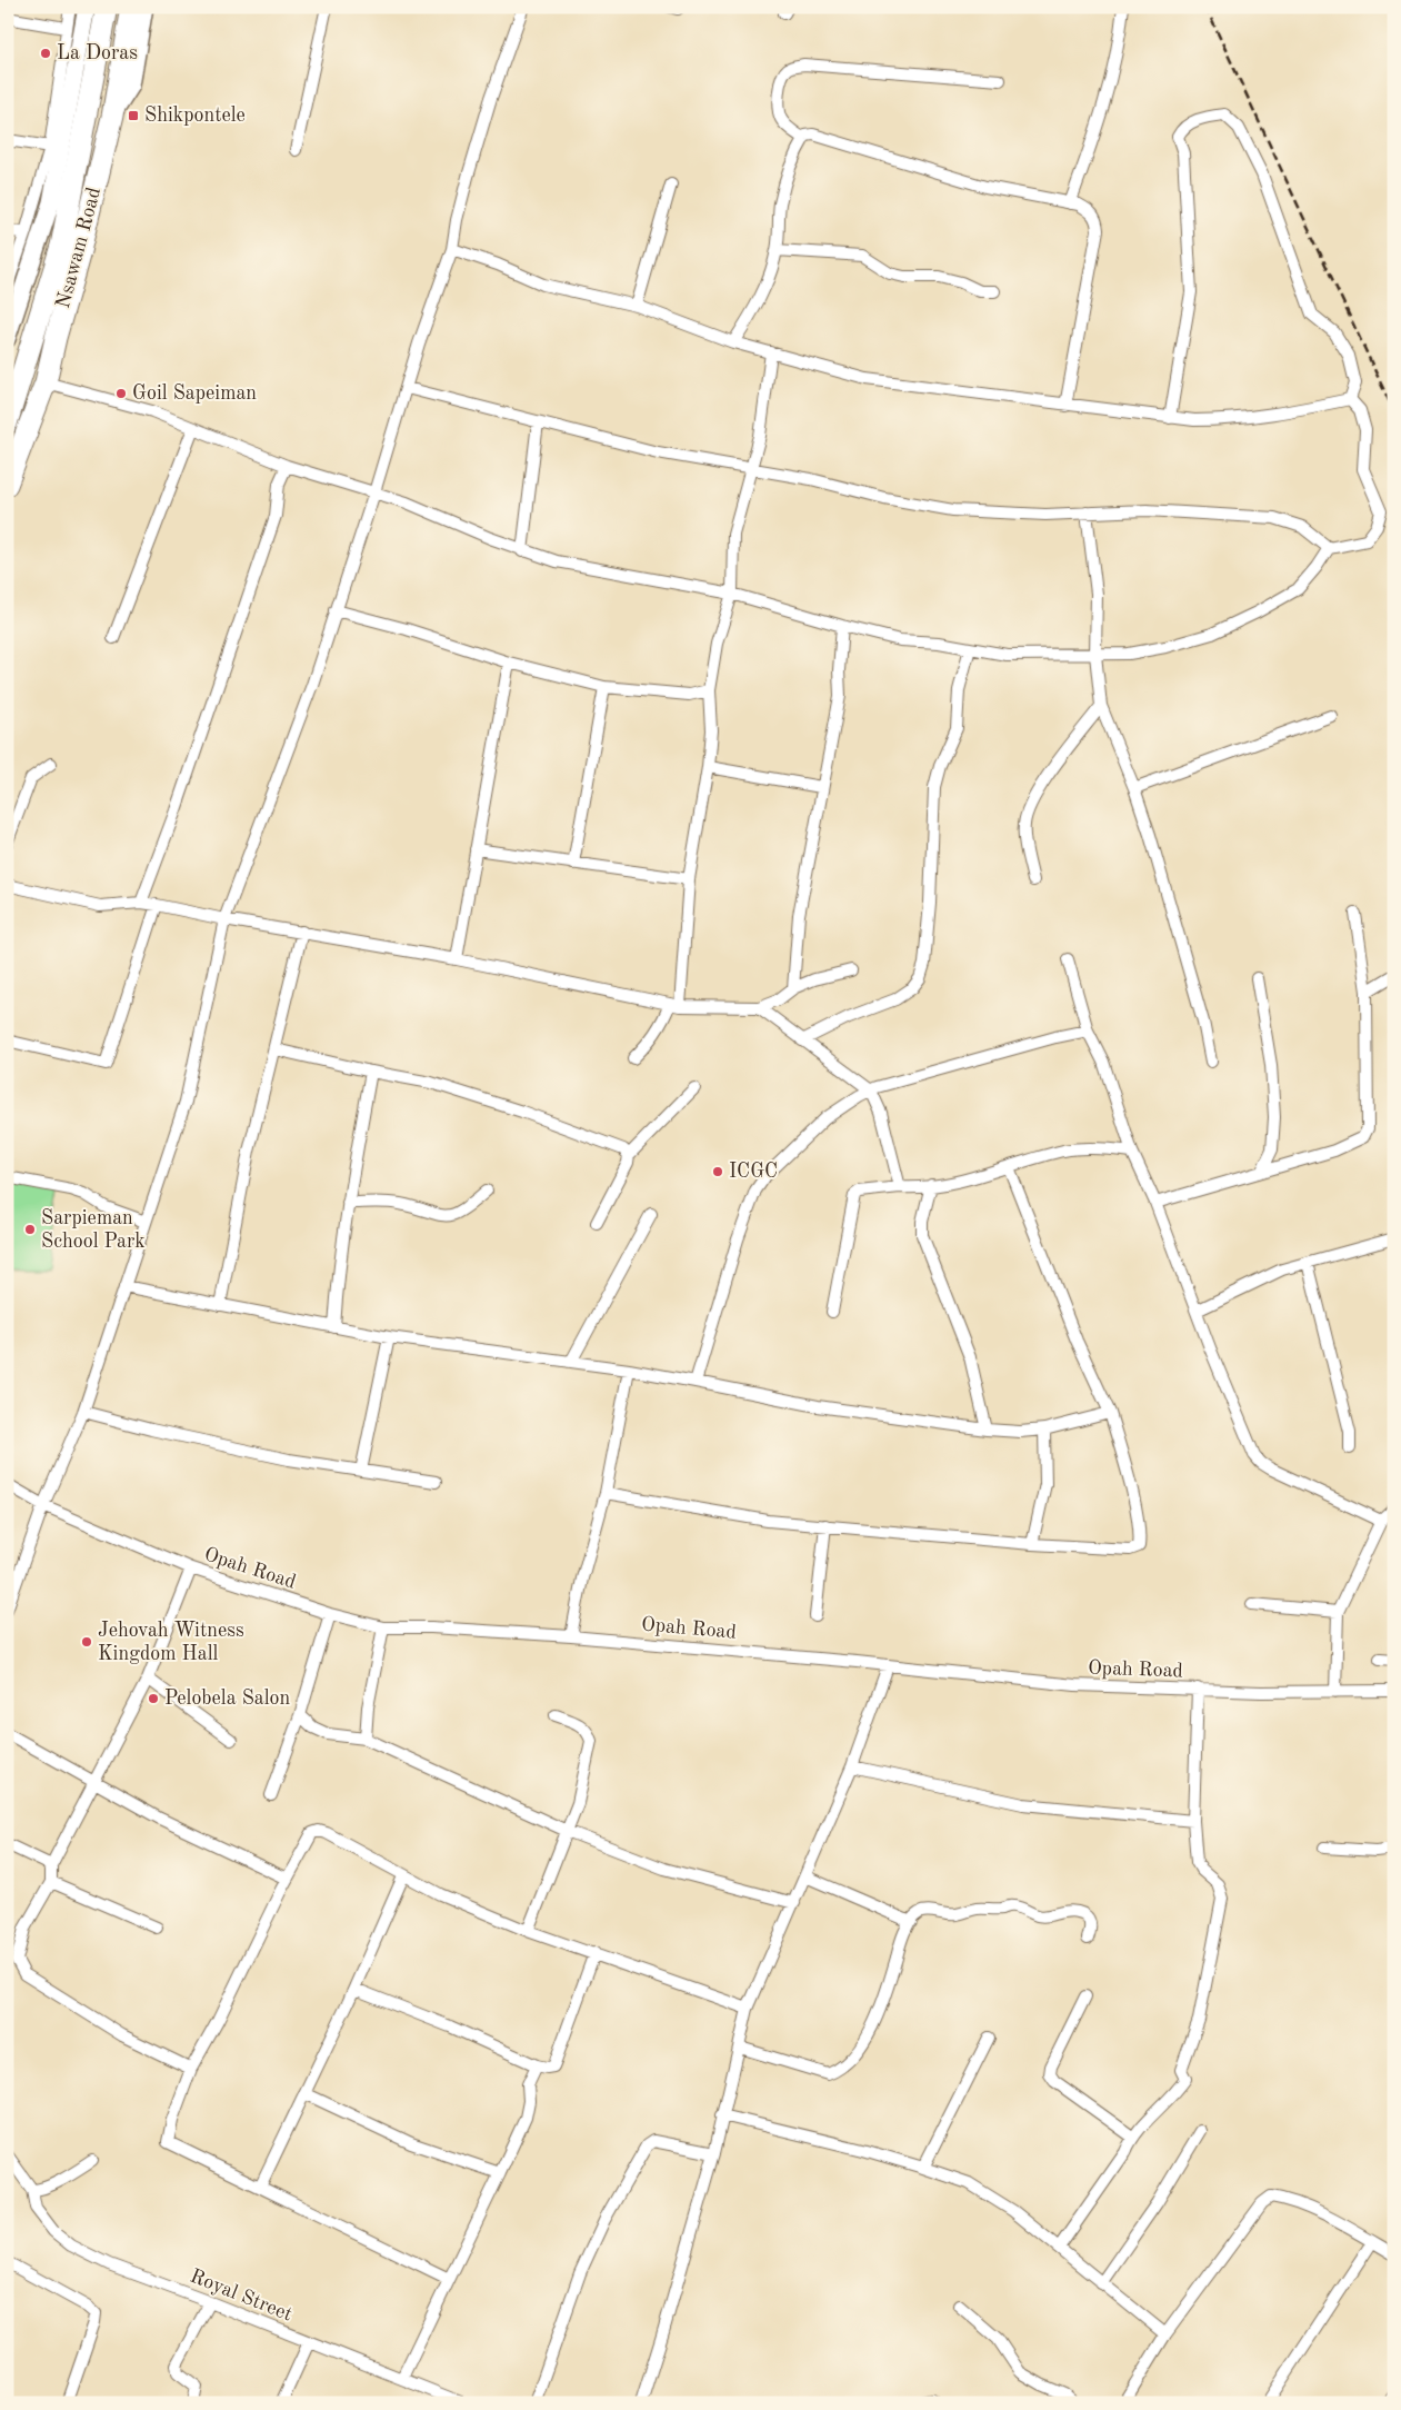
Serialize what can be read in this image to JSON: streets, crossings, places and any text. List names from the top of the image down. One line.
{"streets":{"highway":["Nsawam Road"],"street":["Opah Road","Royal Street"]},"places":{"other":["La Doras","Goil Sapeiman","ICGC","Sarpieman School Park","Jehovah Witness Kingdom Hall","Pelobela Salon"],"transit":["Shikpontele"]}}
